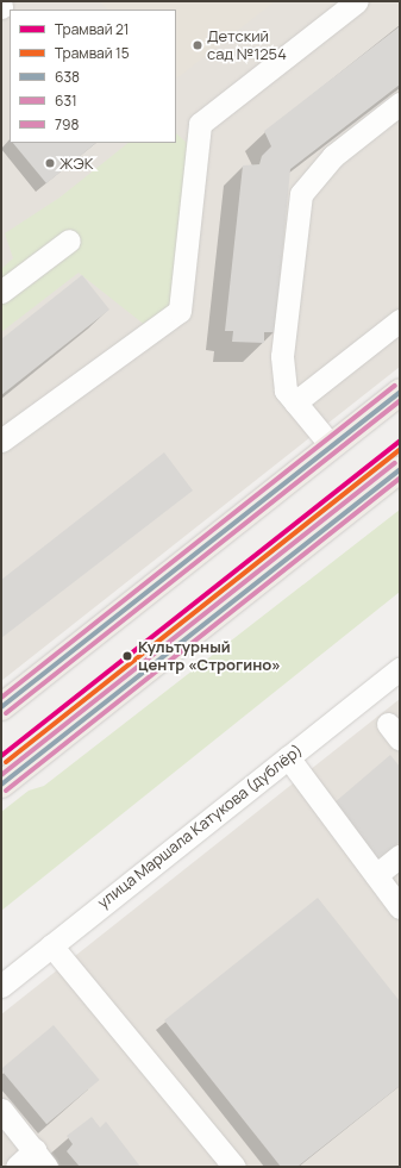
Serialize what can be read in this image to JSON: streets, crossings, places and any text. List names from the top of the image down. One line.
{"streets":{"street":["улица Маршала Катукова (дублёр)"]},"places":["Детский сад №1254","ЖЭК","Культурный центр «Строгино»"],"lines":["transit line 798","transit line 638","transit line 631","tram line 21","tram line 15"],"legend":["Трамвай 21","Трамвай 15","638","631","798"]}
